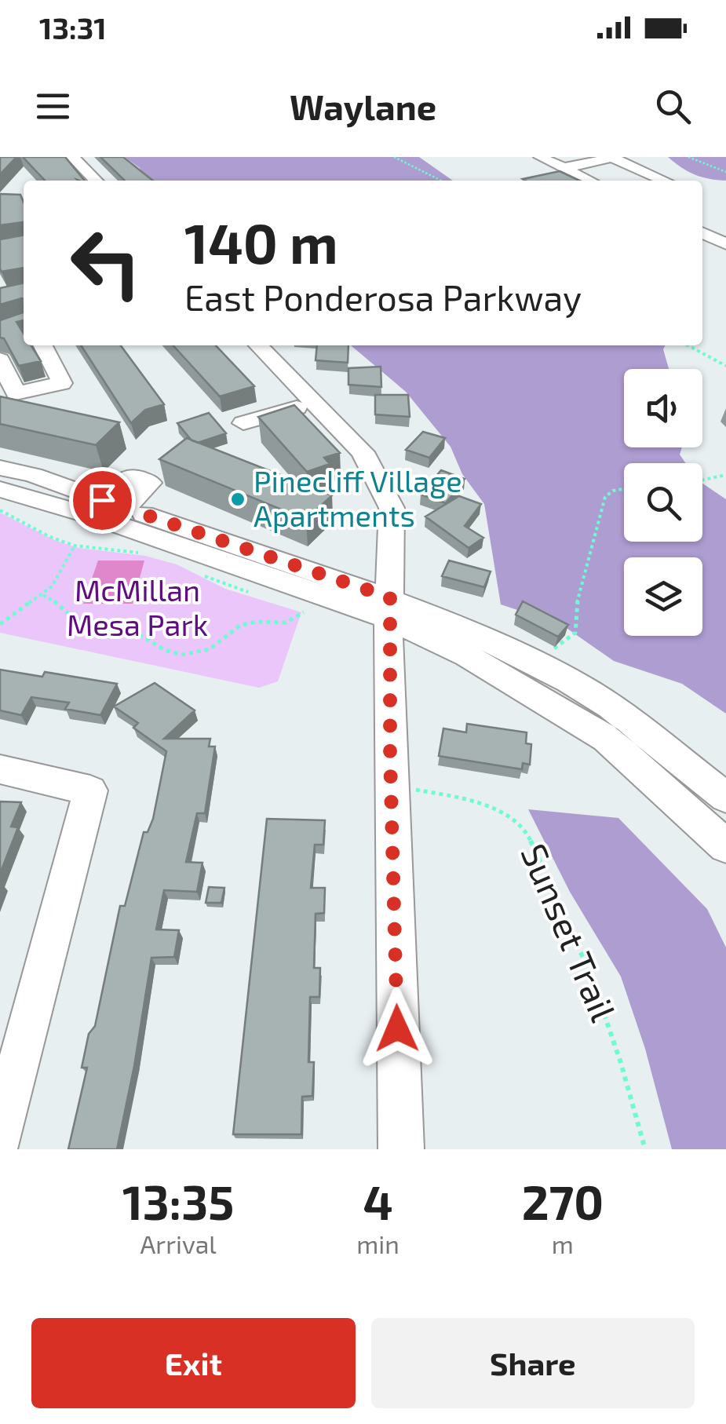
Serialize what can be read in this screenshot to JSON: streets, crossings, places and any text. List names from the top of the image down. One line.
{"streets":{"path":["Sunset Trail"]},"parks":["McMillan Mesa Park"],"places":["Pinecliff Village Apartments"],"page":{"status":"13:31","header":"Waylane","turn":["140 m","East Ponderosa Parkway"],"eta":["13:35","Arrival","4","min","270","m"],"buttons":["Exit","Share"]}}
